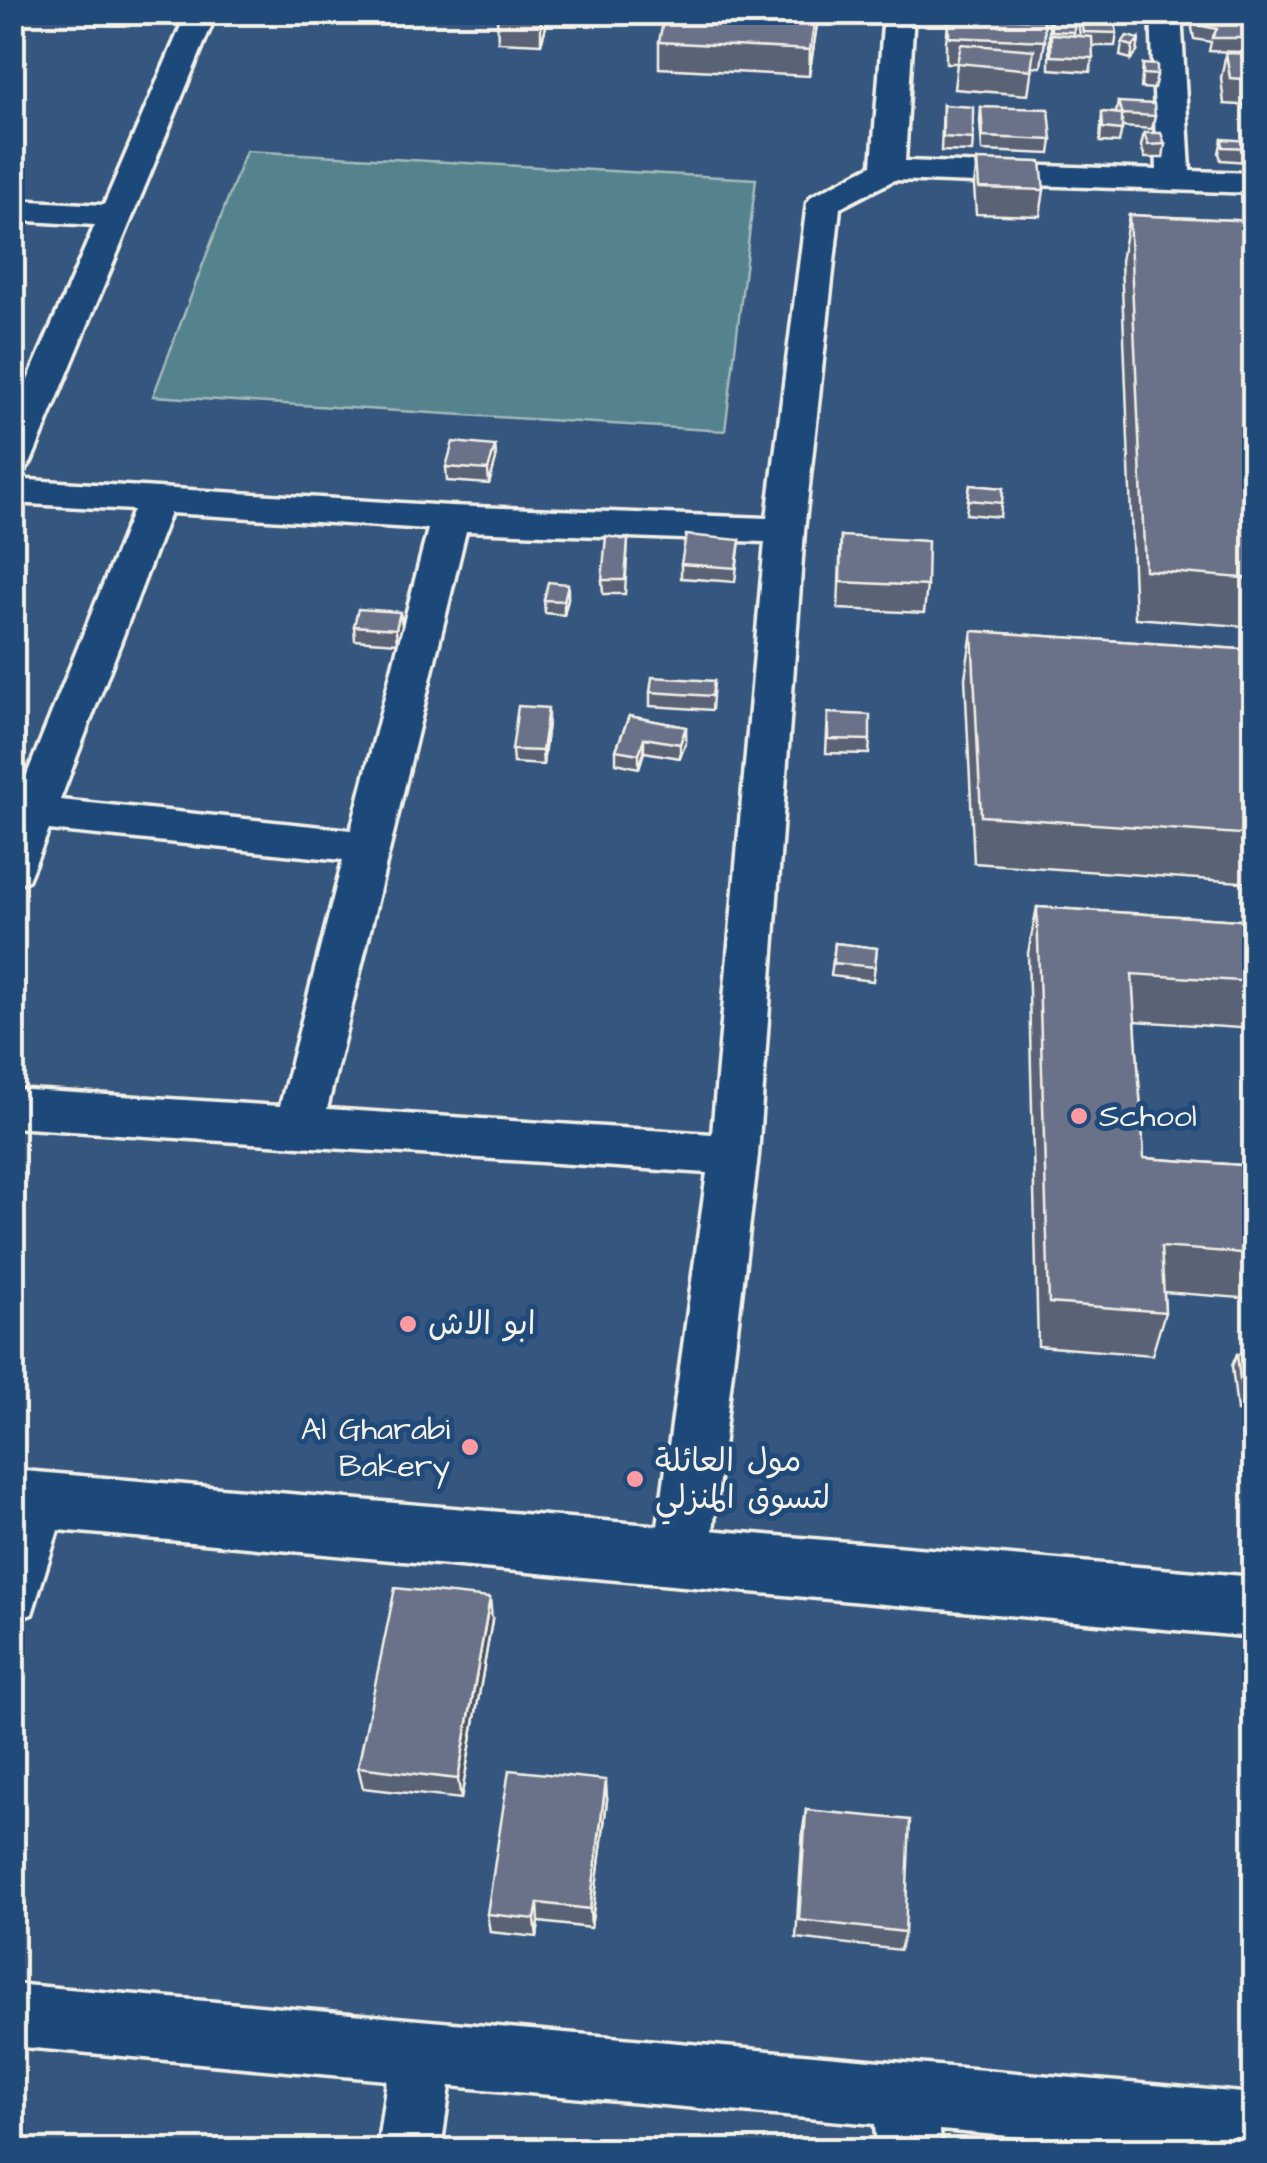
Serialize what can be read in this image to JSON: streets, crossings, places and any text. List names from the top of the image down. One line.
{"places":["School","ابو الاش","Al Gharabi Bakery","مول العائلة لتسوق المنزلي"]}
